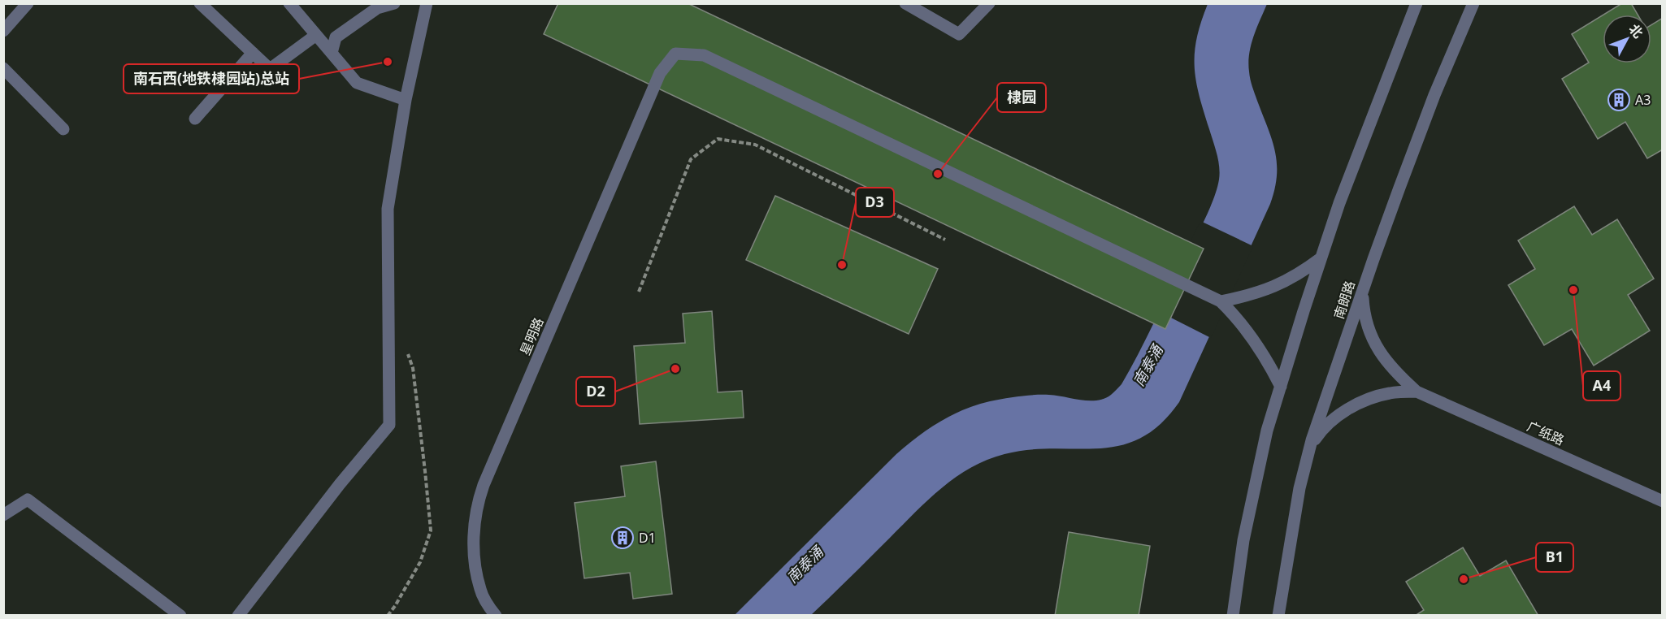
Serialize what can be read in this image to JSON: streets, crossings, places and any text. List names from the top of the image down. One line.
{"streets":{"street":["南朗路","星明路","广纸路"]},"crossings":[["南朗路","广纸路"]],"water":["南泰涌"],"places":{"other":["南石西(地铁棣园站)总站","棣园","D3","A4","D2","B1"],"building":["A3","D1"]},"north":"top right"}
